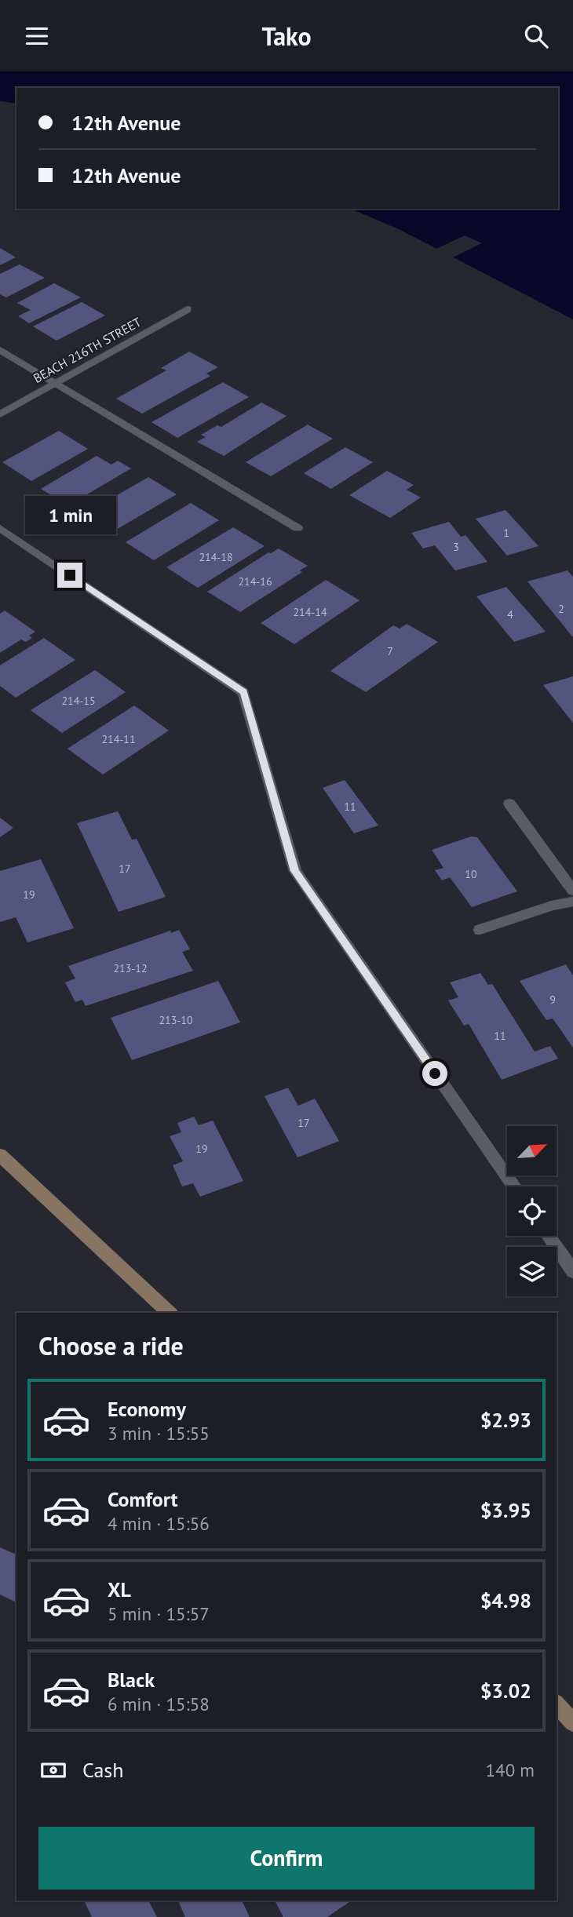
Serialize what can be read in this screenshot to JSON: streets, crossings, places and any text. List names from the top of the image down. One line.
{"streets":{"street":["BEACH 216TH STREET"]},"house_numbers":["1","3","214-18","214-16","2","214-14","4","7","214-15","214-11","11","17","10","19","213-12","9","213-10","11","17","19"],"north":"top right","page":{"header":"Tako","banner":["12th Avenue","12th Avenue"],"bubble":"1 min","heading":"Choose a ride","list":[{"name":"Economy","note":"3 min · 15:55","value":"$2.93"},{"name":"Comfort","note":"4 min · 15:56","value":"$3.95"},{"name":"XL","note":"5 min · 15:57","value":"$4.98"},{"name":"Black","note":"6 min · 15:58","value":"$3.02"}],"pay":["Cash","140 m"],"buttons":"Confirm"}}
